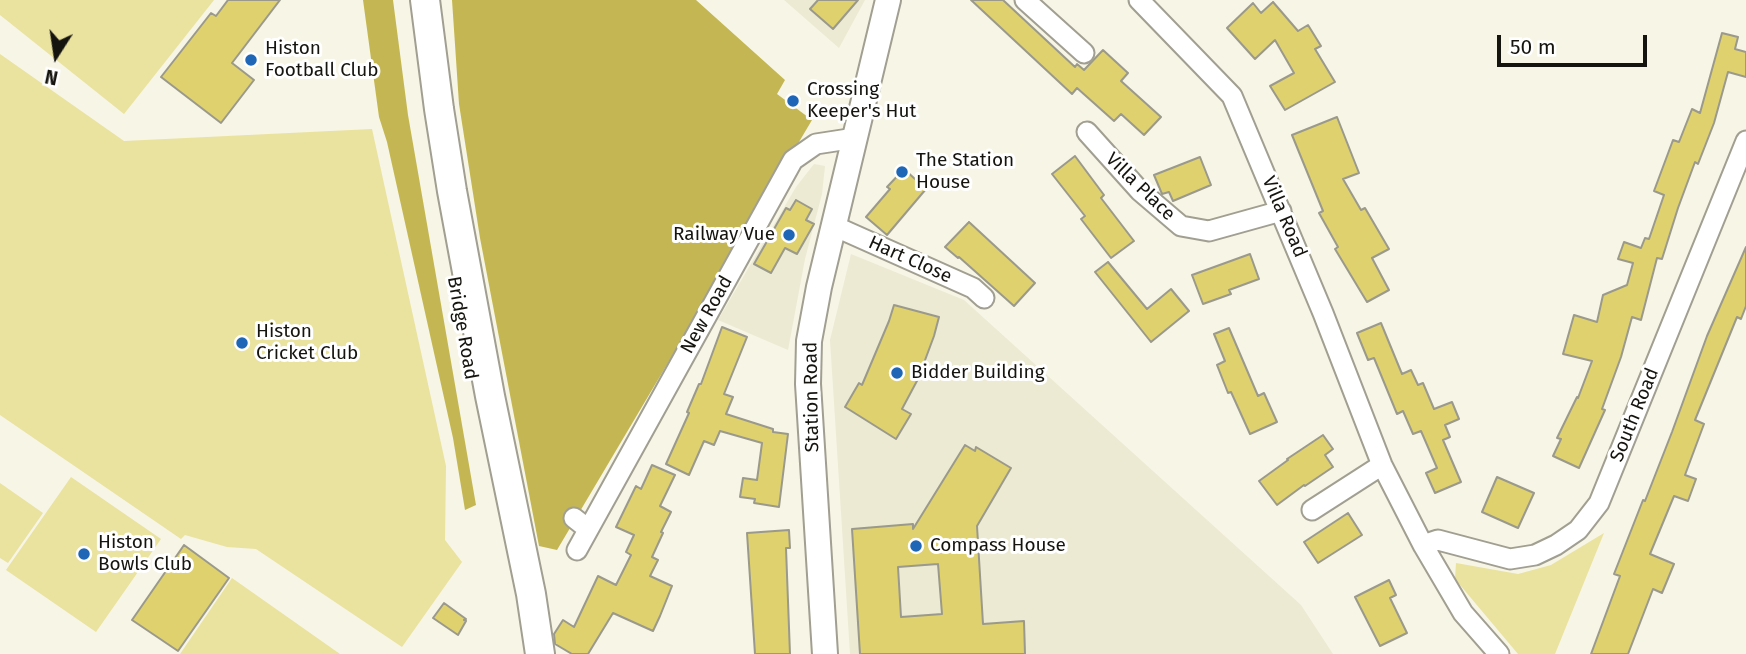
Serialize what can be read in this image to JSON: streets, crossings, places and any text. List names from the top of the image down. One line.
{"streets":{"main road":["Bridge Road"],"street":["Villa Place","Villa Road","Hart Close","New Road","Station Road","South Road"]},"crossings":[["Villa Place","Villa Road"],["Villa Road","South Road"],["Hart Close","Station Road"],["New Road","Station Road"]],"places":["Histon Football Club","Crossing Keeper's Hut","The Station House","Railway Vue","Histon Cricket Club","Bidder Building","Compass House","Histon Bowls Club"],"scale_bar":"50 m","north":"bottom"}
